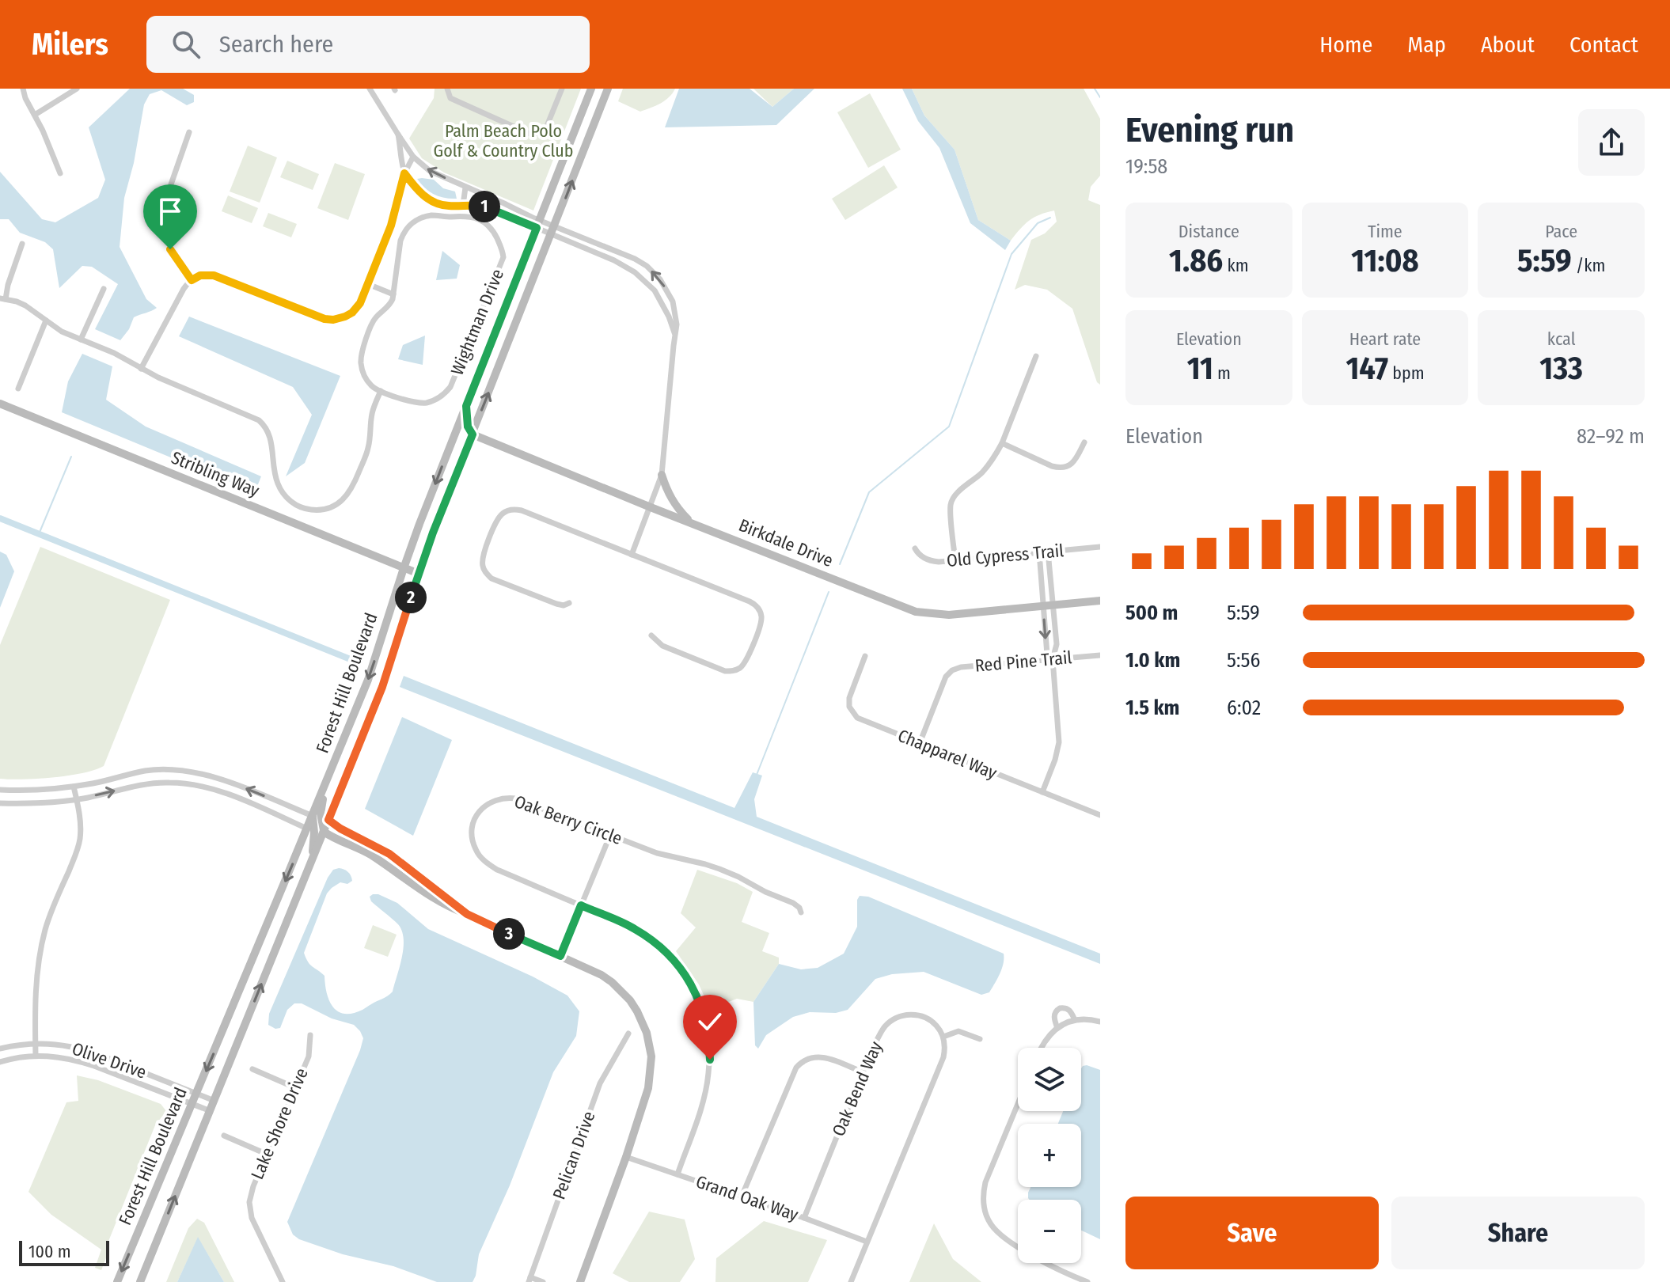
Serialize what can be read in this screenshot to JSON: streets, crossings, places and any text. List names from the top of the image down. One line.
{"streets":{"main road":["Stribling Way","Birkdale Drive","Forest Hill Boulevard"],"street":["Wightman Drive","Old Cypress Trail","Red Pine Trail","Chapparel Way","Oak Berry Circle","Olive Drive","Oak Bend Way","Lake Shore Drive","Pelican Drive","Grand Oak Way"]},"crossings":[["Stribling Way","Forest Hill Boulevard"],["Birkdale Drive","Forest Hill Boulevard"],["Red Pine Trail","Chapparel Way"],["Forest Hill Boulevard","Olive Drive"],["Oak Berry Circle","Grand Oak Way"],["Oak Bend Way","Grand Oak Way"]],"parks":["Palm Beach Polo Golf & Country Club"],"scale_bar":"100 m","page":{"header":"Milers","search":"Search here","nav":["Home","Map","About","Contact"],"heading":["Evening run","19:58"],"pins":["1","2","3"],"stats":[["Distance","1.86 km"],["Time","11:08"],["Pace","5:59 /km"],["Elevation","11 m"],["Heart rate","147 bpm"],["kcal","133"]],"chart":["Elevation","82–92 m"],"list":[{"name":"500 m","note":"5:59"},{"name":"1.0 km","note":"5:56"},{"name":"1.5 km","note":"6:02"}],"map_buttons":["+","−"],"buttons":["Save","Share"],"scale":"100 m"}}
